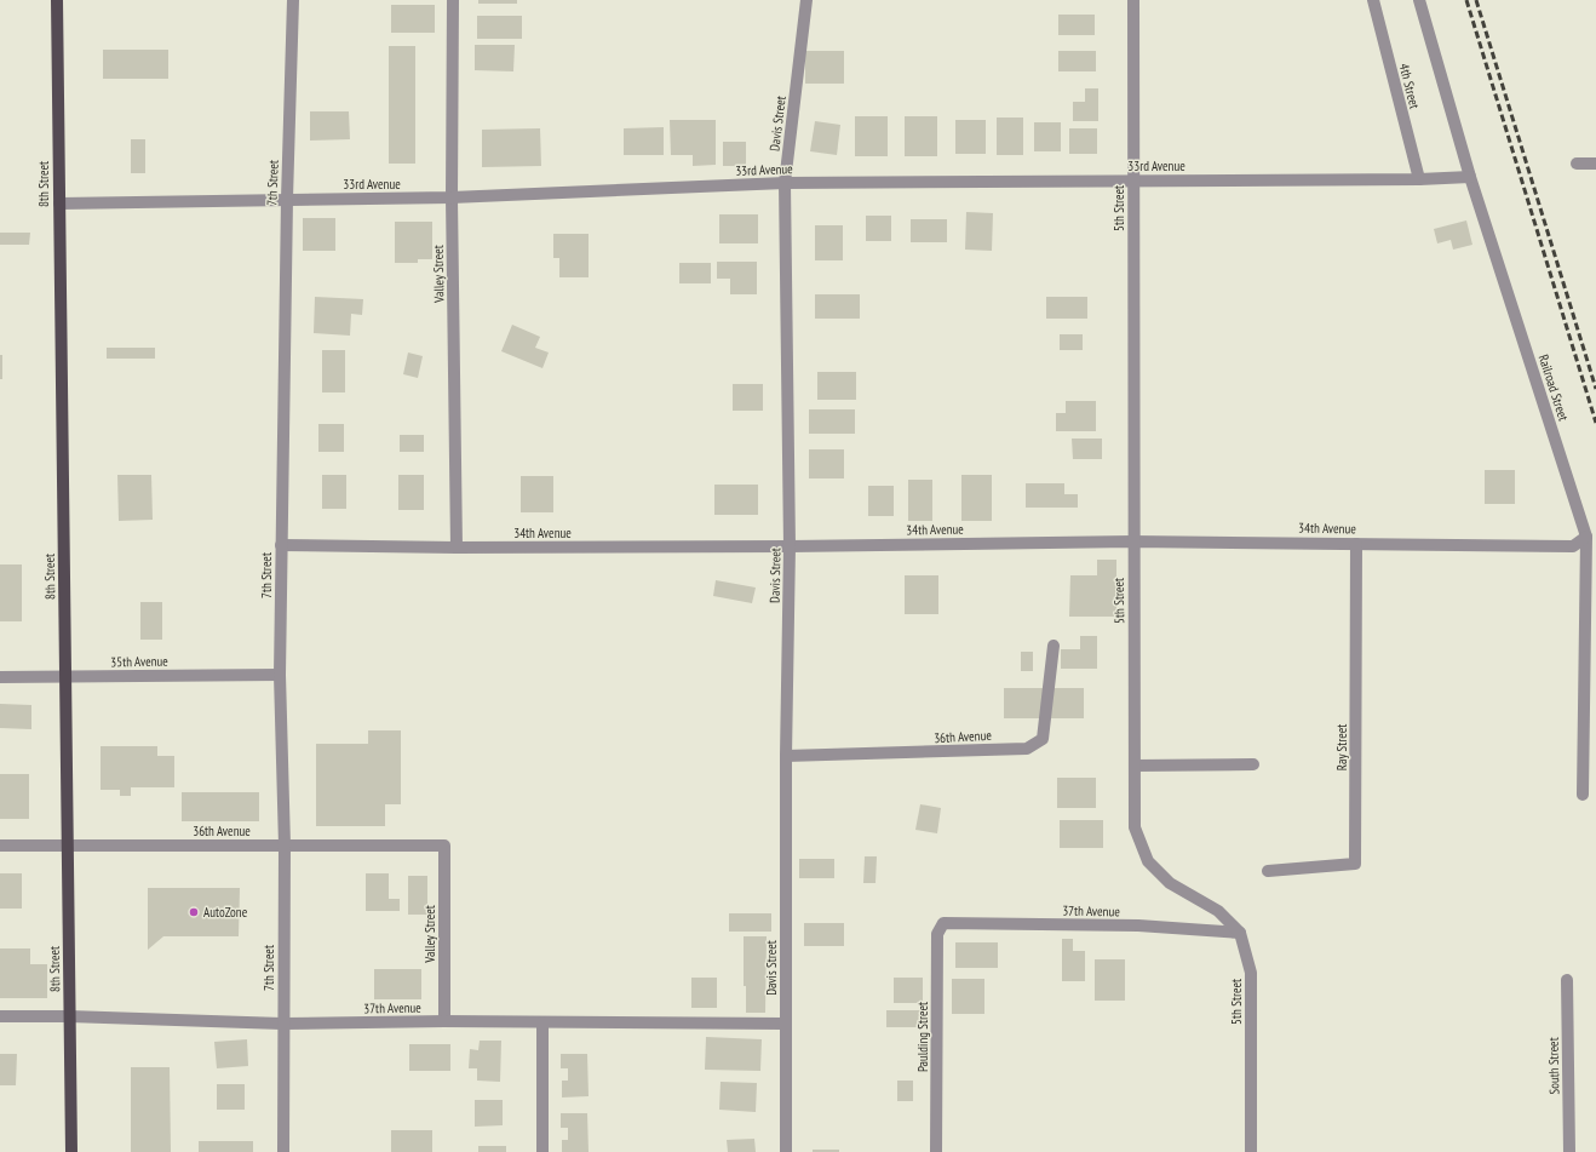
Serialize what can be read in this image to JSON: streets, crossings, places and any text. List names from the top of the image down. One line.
{"streets":{"main road":["8th Street"],"street":["4th Street","Davis Street","33rd Avenue","7th Street","5th Street","Valley Street","Railroad Street","34th Avenue","35th Avenue","36th Avenue","Ray Street","37th Avenue","Paulding Street","South Street"]},"crossings":[["4th Street","33rd Avenue"],["Davis Street","33rd Avenue"],["Davis Street","34th Avenue"],["Davis Street","36th Avenue"],["Davis Street","37th Avenue"],["33rd Avenue","7th Street"],["33rd Avenue","8th Street"],["33rd Avenue","5th Street"],["33rd Avenue","Valley Street"],["33rd Avenue","Railroad Street"],["7th Street","34th Avenue"],["7th Street","35th Avenue"],["7th Street","36th Avenue"],["7th Street","37th Avenue"],["8th Street","35th Avenue"],["8th Street","36th Avenue"],["8th Street","37th Avenue"],["5th Street","34th Avenue"],["5th Street","37th Avenue"],["Valley Street","34th Avenue"],["Valley Street","36th Avenue"],["Valley Street","37th Avenue"],["Railroad Street","34th Avenue"],["34th Avenue","Ray Street"],["37th Avenue","Paulding Street"]],"places":["AutoZone"]}
